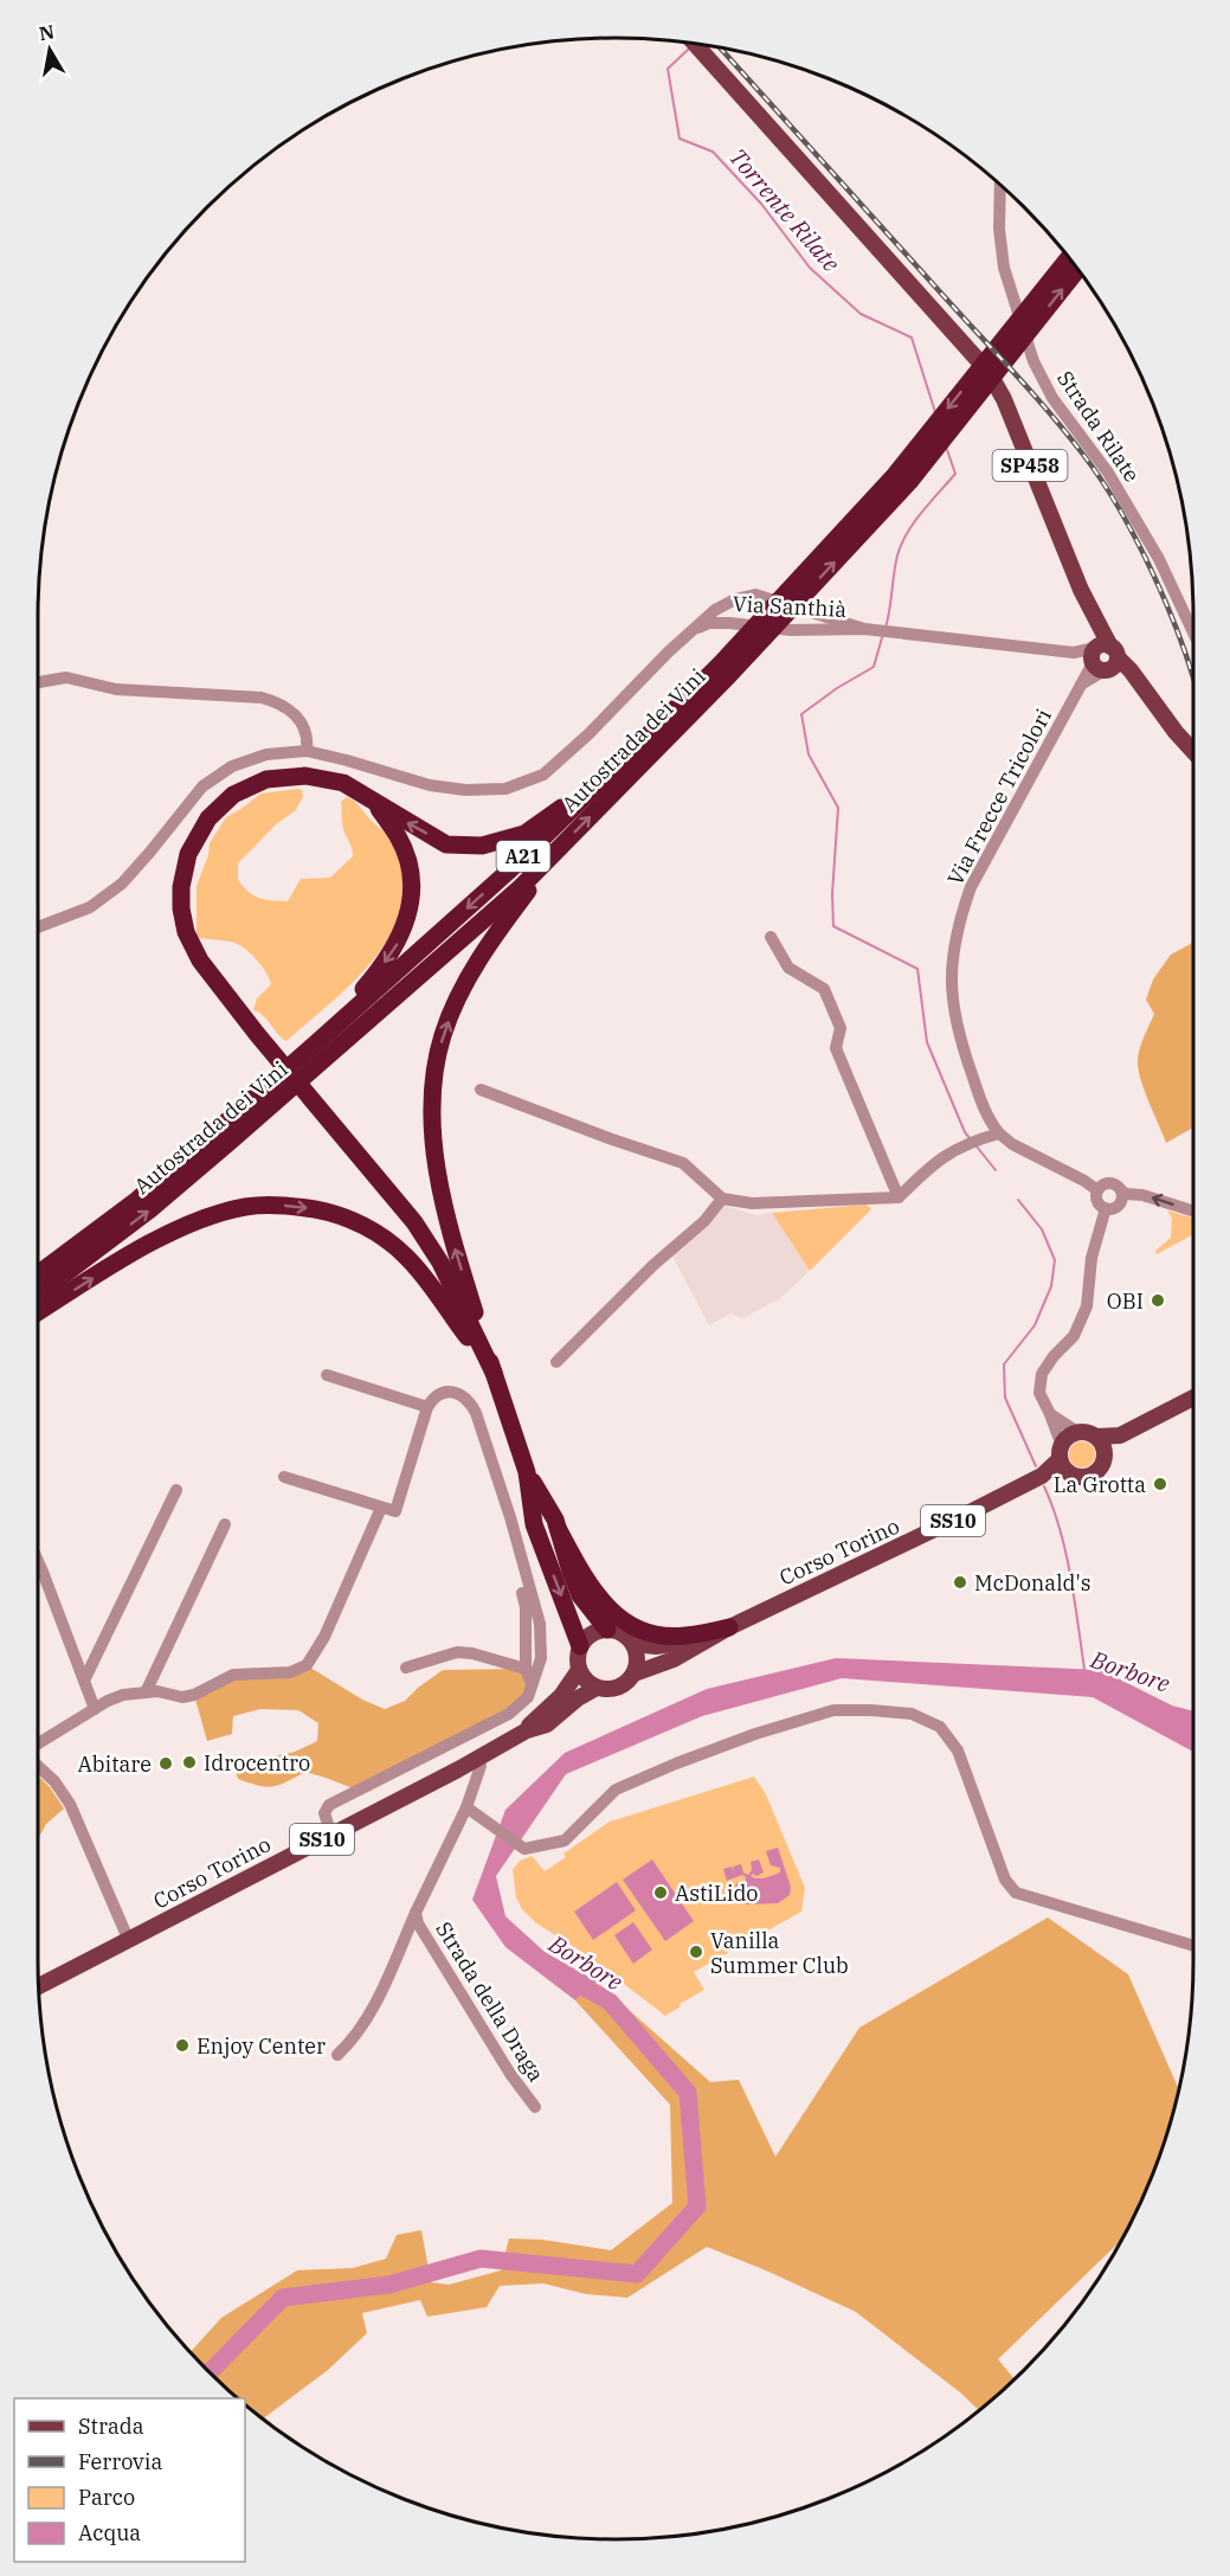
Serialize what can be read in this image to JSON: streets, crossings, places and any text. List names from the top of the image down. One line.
{"streets":{"highway":["Autostrada dei Vini","A21"],"main road":["SP458","SS10","Corso Torino"],"street":["Strada Rilate","Via Santhià","Via Frecce Tricolori","Strada della Draga"]},"crossings":[["SP458","Via Santhià"],["SP458","Via Frecce Tricolori"],["Via Santhià","Via Frecce Tricolori"],["Corso Torino","Strada della Draga"]],"water":["Torrente Rilate","Borbore"],"places":["OBI","La Grotta","McDonald's","Idrocentro","Abitare","AstiLido","Vanilla Summer Club","Enjoy Center"],"legend":["Strada","Ferrovia","Parco","Acqua"],"north":"top"}
